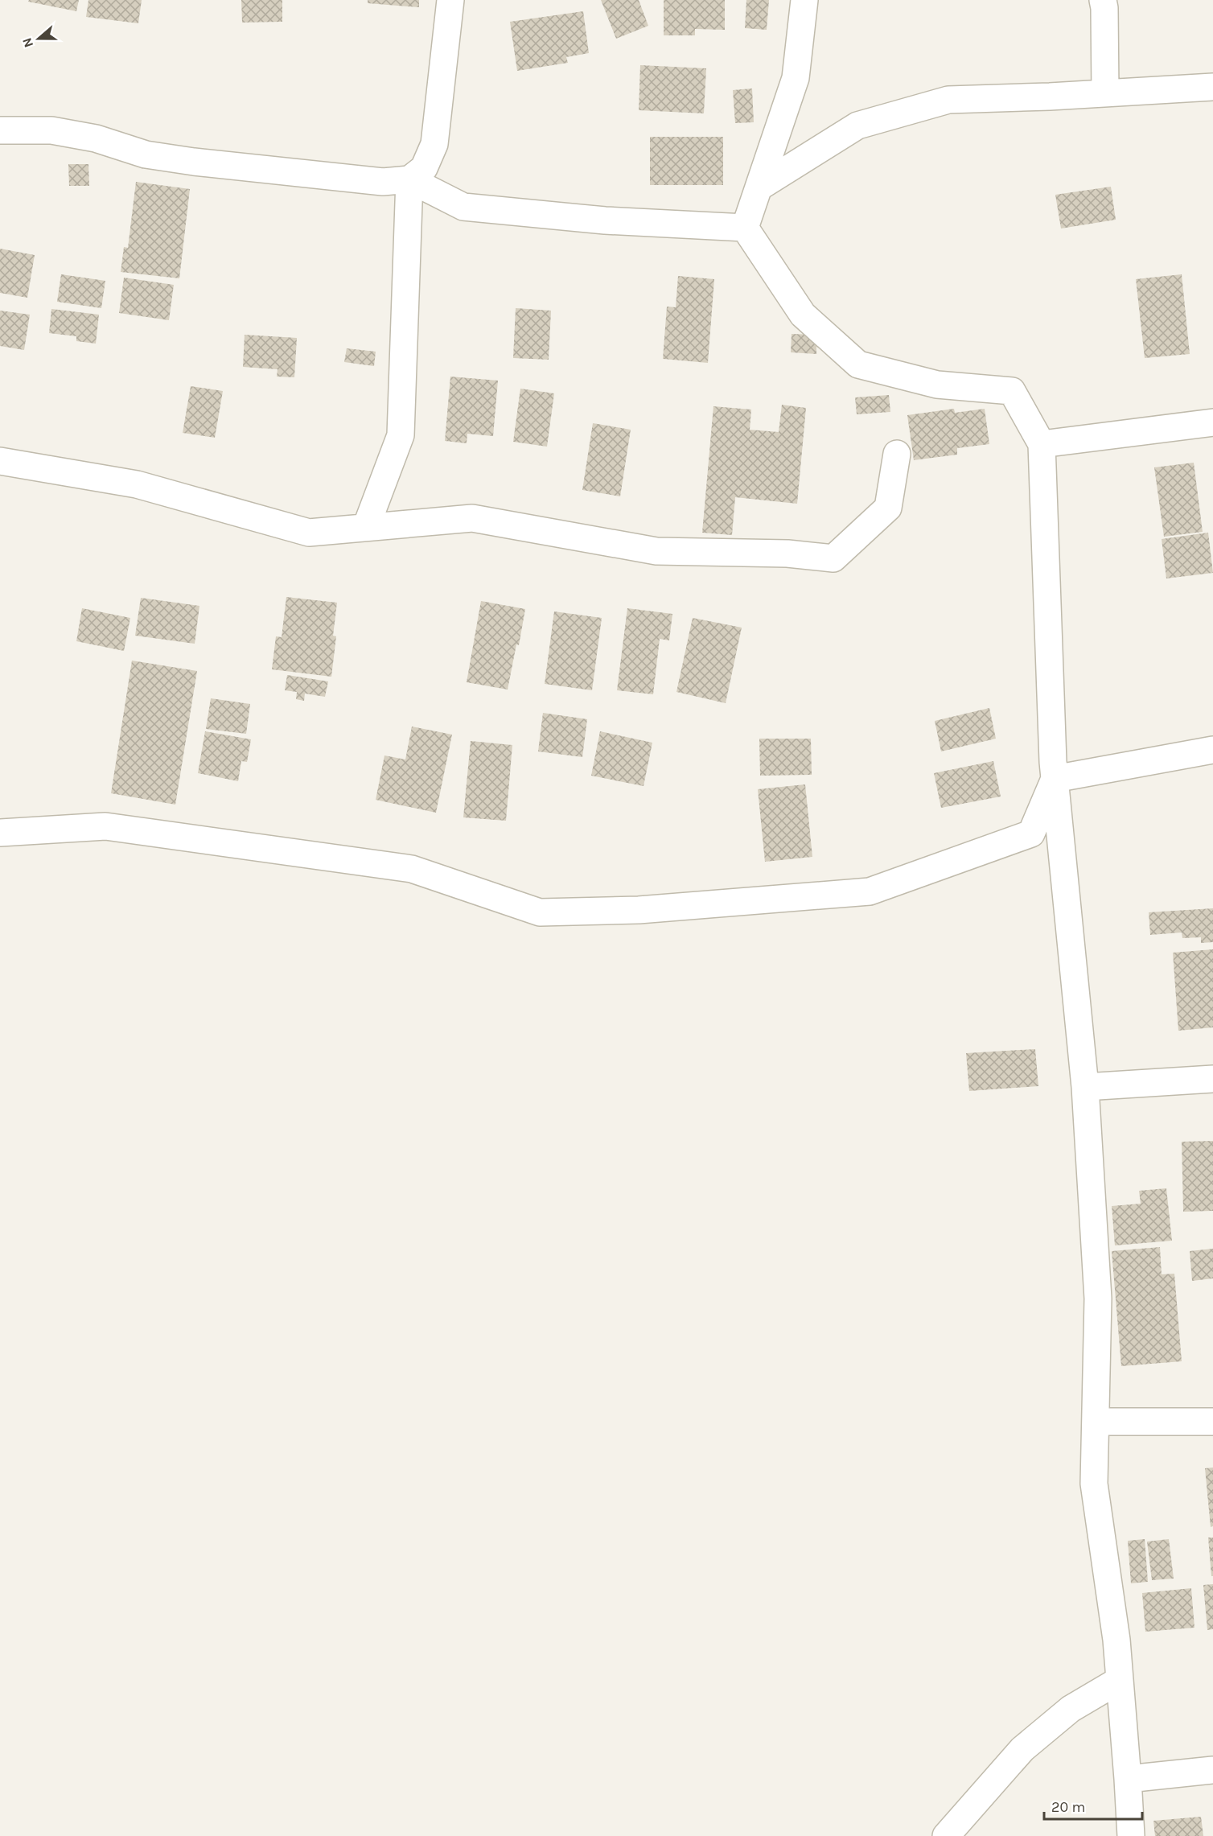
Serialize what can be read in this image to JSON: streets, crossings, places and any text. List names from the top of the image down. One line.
{"scale_bar":"20 m","north":"left"}
